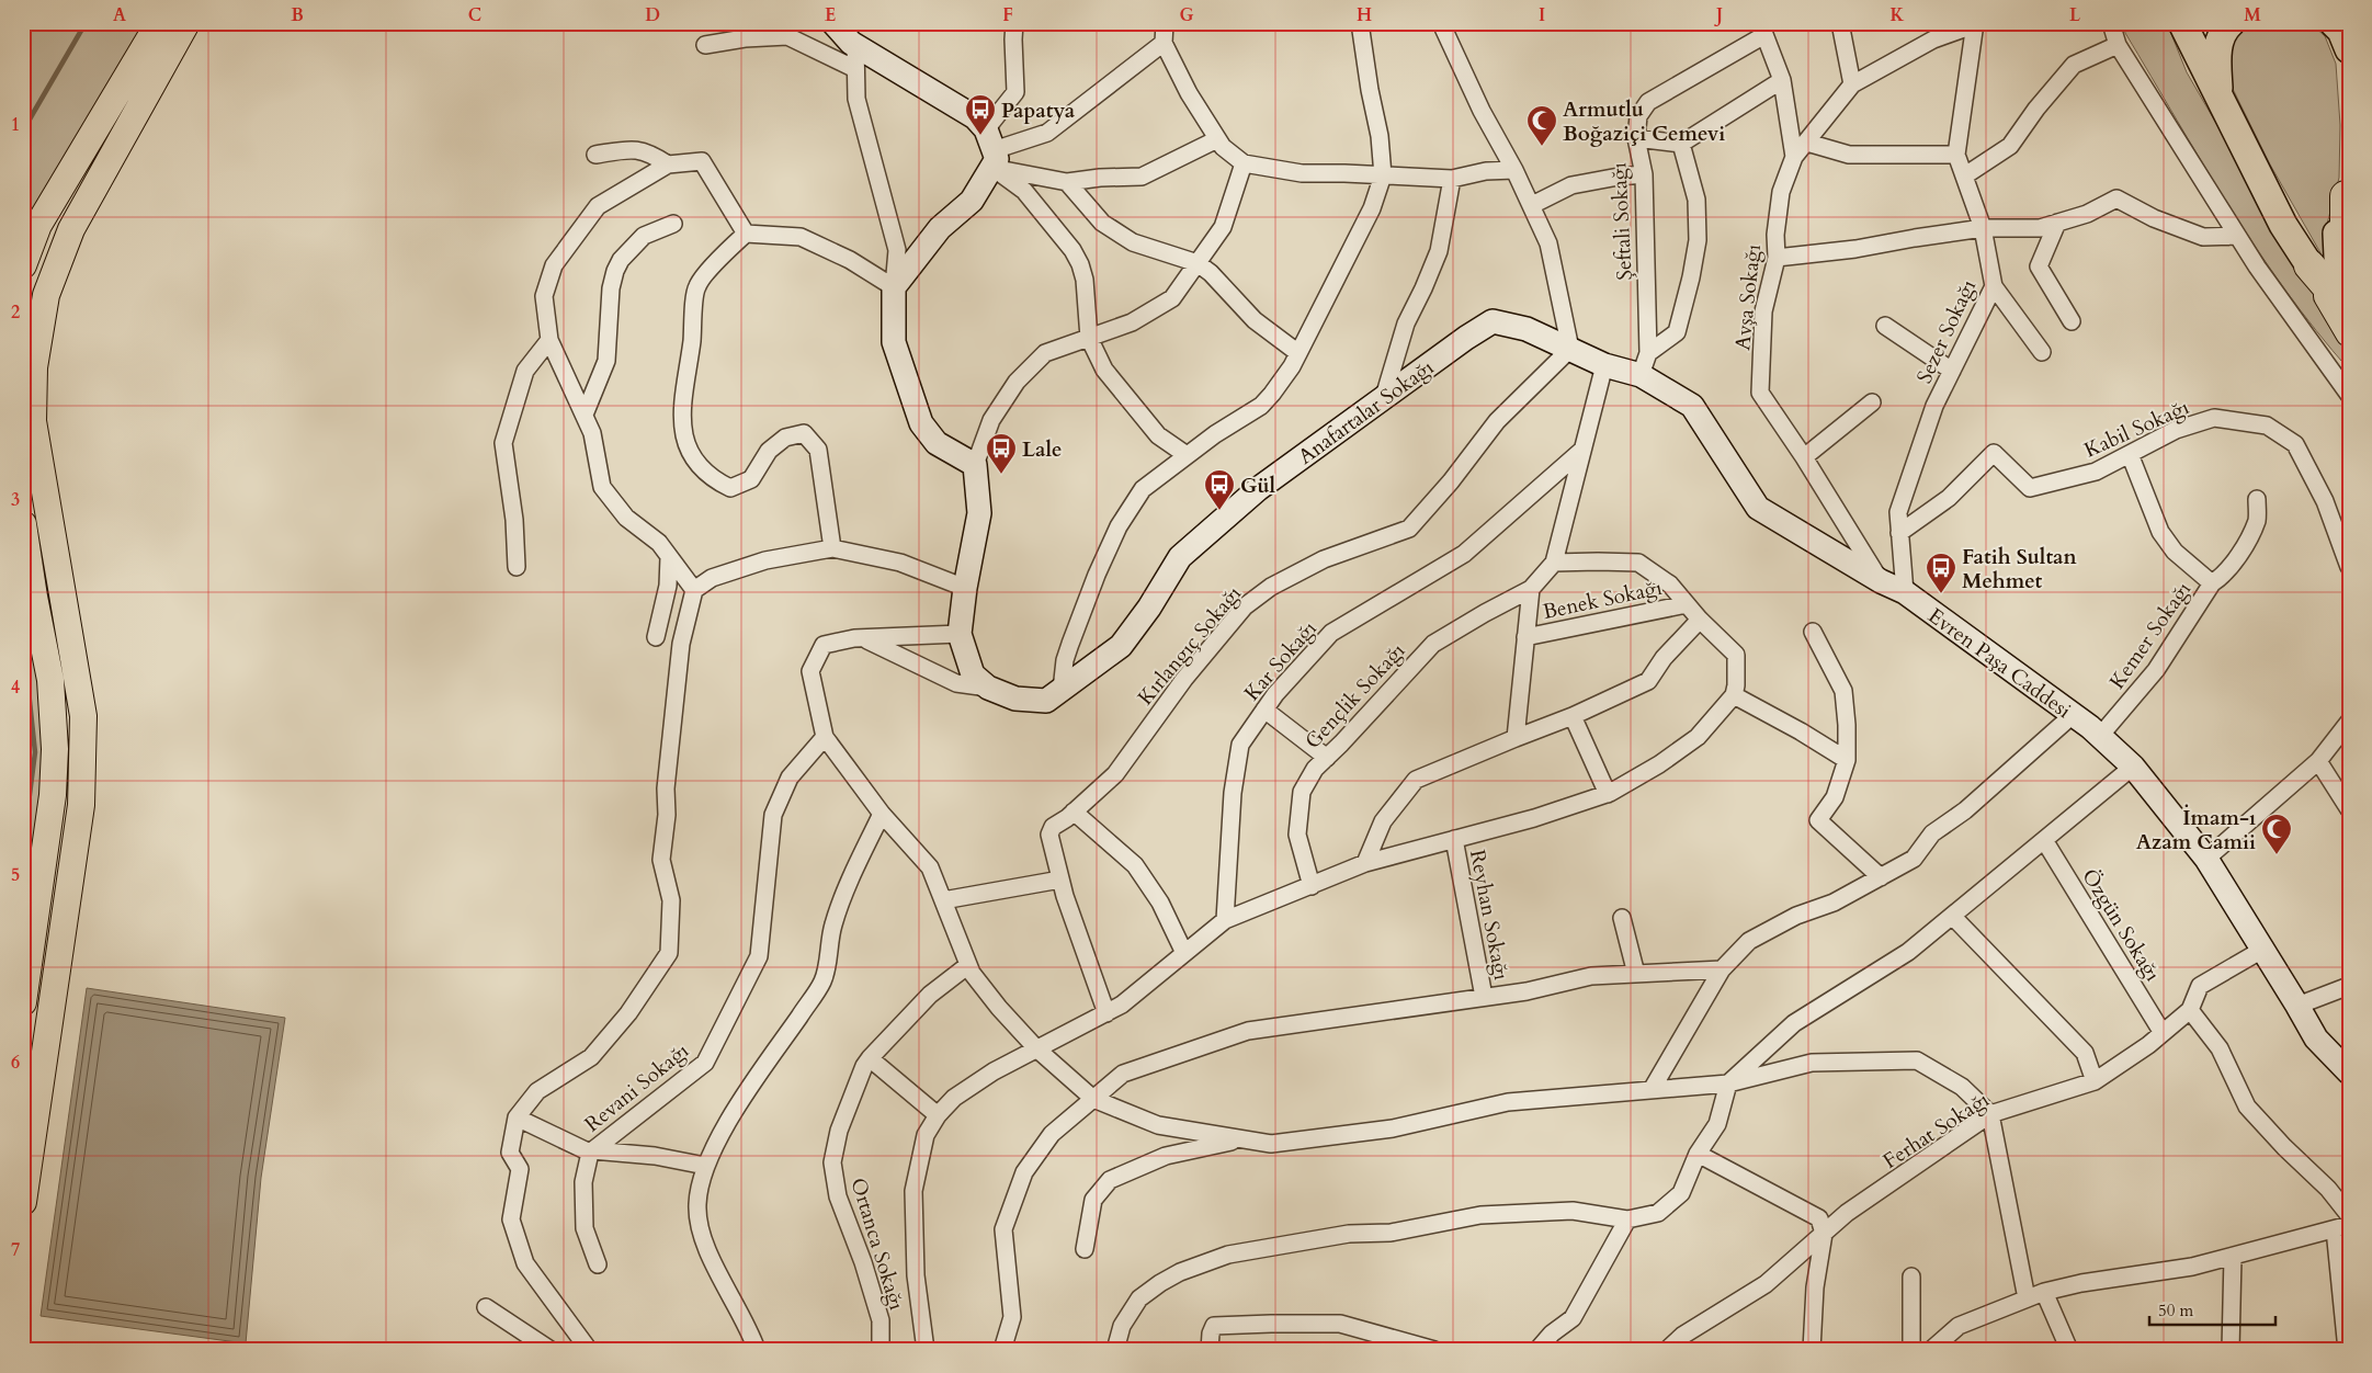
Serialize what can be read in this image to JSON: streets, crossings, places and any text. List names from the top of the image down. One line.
{"streets":{"main road":["Anafartalar Sokağı","Evren Paşa Caddesi"],"street":["Şeftali Sokağı","Avşa Sokağı","Sezer Sokağı","Kabil Sokağı","Benek Sokağı","Kemer Sokağı","Kırlangıç Sokağı","Kar Sokağı","Gençlik Sokağı","Reyhan Sokağı","Özgün Sokağı","Revani Sokağı","Ferhat Sokağı","Ortanca Sokağı"]},"crossings":[["Şeftali Sokağı","Avşa Sokağı"],["Şeftali Sokağı","Evren Paşa Caddesi"],["Avşa Sokağı","Evren Paşa Caddesi"],["Sezer Sokağı","Kabil Sokağı"],["Sezer Sokağı","Evren Paşa Caddesi"],["Anafartalar Sokağı","Kırlangıç Sokağı"],["Anafartalar Sokağı","Evren Paşa Caddesi"],["Kemer Sokağı","Evren Paşa Caddesi"],["Kırlangıç Sokağı","Evren Paşa Caddesi"],["Özgün Sokağı","Ferhat Sokağı"]],"places":{"bus stop":["Papatya","Lale","Gül","Fatih Sultan Mehmet"],"mosque":["Armutlu Boğaziçi Cemevi","İmam-ı Azam Camii"]},"scale_bar":"50 m","grid":{"columns":["A","B","C","D","E","F","G","H","I","J","K","L","M"],"rows":["1","2","3","4","5","6","7"]}}
